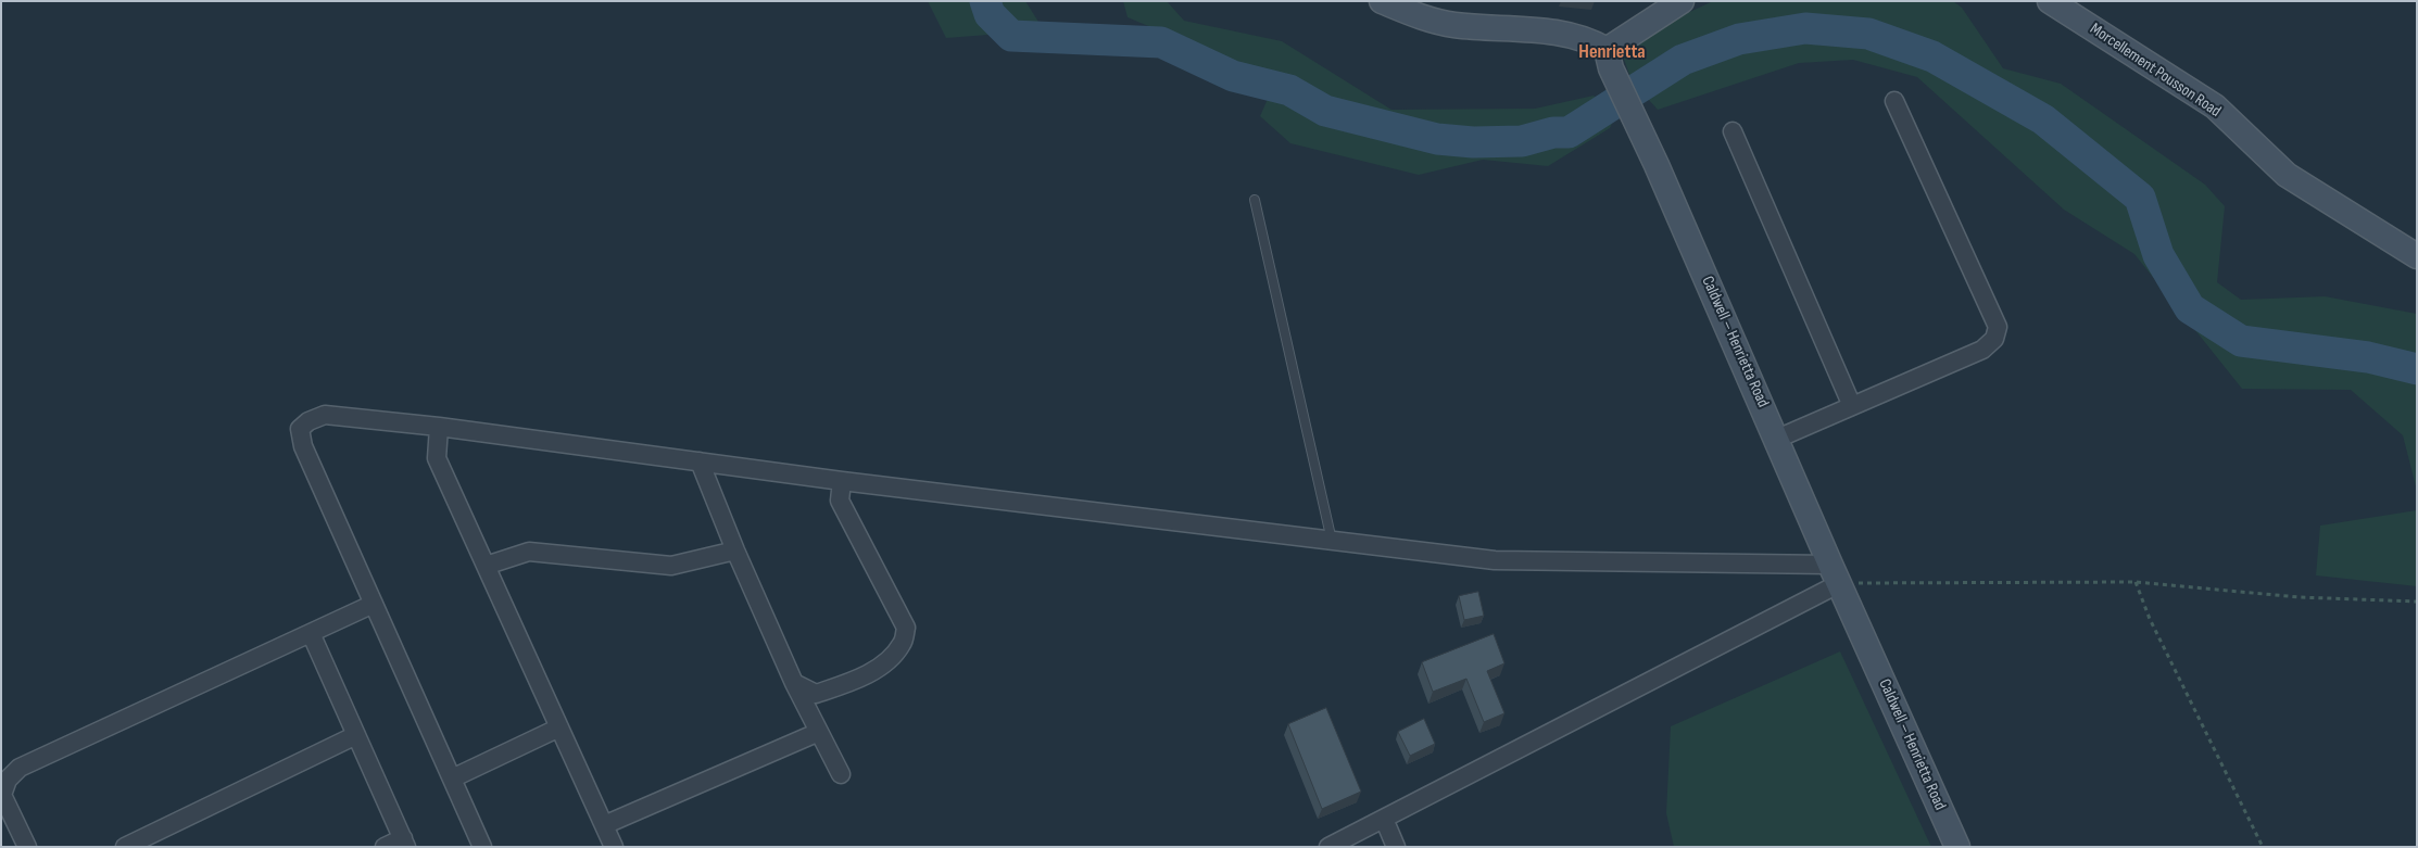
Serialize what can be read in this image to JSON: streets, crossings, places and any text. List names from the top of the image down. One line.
{"streets":{"main road":["Morcellement Pousson Road","Caldwell – Henrietta Road"]},"districts":["Henrietta"]}
